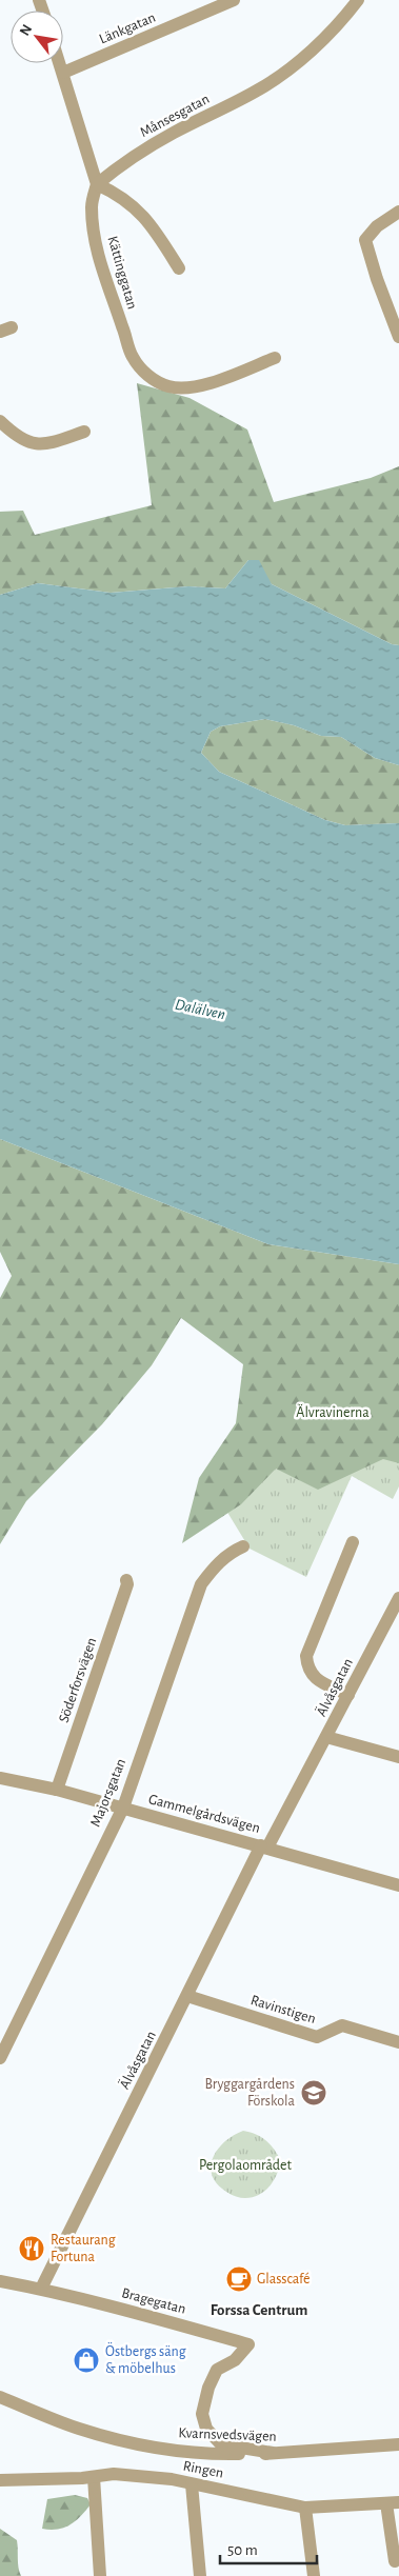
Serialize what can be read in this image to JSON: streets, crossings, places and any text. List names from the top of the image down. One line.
{"streets":{"street":["Länkgatan","Månsesgatan","Kättinggatan","Söderforsvägen","Älvåsgatan","Majorsgatan","Gammelgårdsvägen","Ravinstigen","Bragegatan","Kvarnsvedsvägen","Ringen"]},"crossings":[["Länkgatan","Kättinggatan"],["Månsesgatan","Kättinggatan"],["Söderforsvägen","Gammelgårdsvägen"],["Älvåsgatan","Gammelgårdsvägen"],["Älvåsgatan","Ravinstigen"],["Älvåsgatan","Bragegatan"],["Majorsgatan","Gammelgårdsvägen"],["Bragegatan","Kvarnsvedsvägen"]],"districts":["Forssa Centrum"],"water":["Dalälven"],"parks":["Älvravinerna","Pergolaområdet"],"places":{"school or university":["Bryggargårdens Förskola"],"restaurant":["Restaurang Fortuna"],"cafe":["Glasscafé"],"shop":["Östbergs säng & möbelhus"]},"scale_bar":"50 m","north":"top left"}
